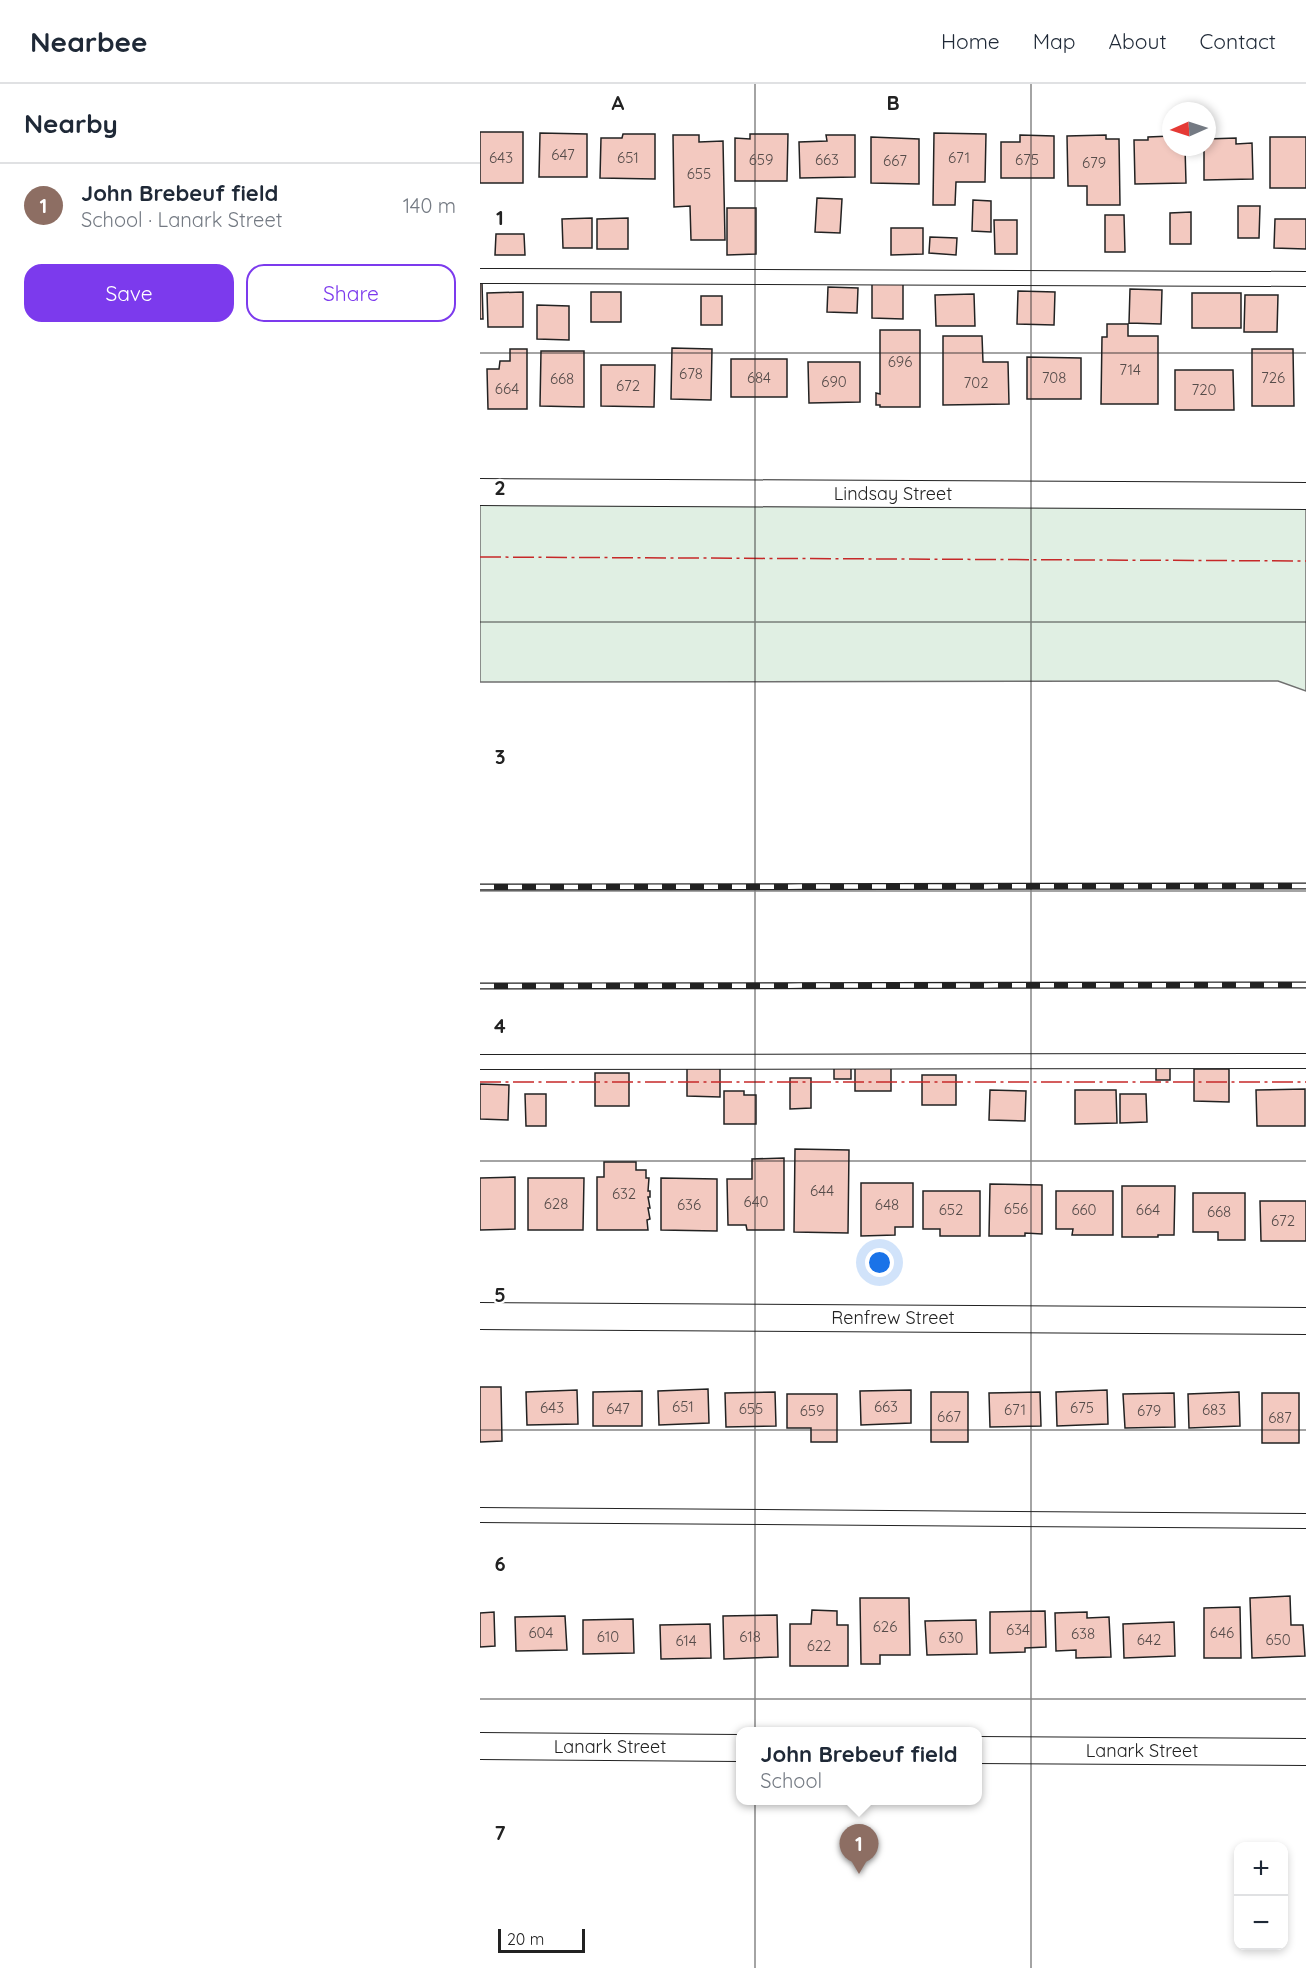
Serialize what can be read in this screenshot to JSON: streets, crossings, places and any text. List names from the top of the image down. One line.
{"streets":{"street":["Lindsay Street","Renfrew Street","Lanark Street"]},"house_numbers":["647","643","651","671","659","663","675","667","679","655","696","714","678","684","708","726","668","690","702","672","664","720","644","632","640","628","636","648","656","652","660","664","668","672","651","663","643","675","647","655","671","683","659","679","667","687","626","634","604","646","638","610","618","630","642","650","614","622"],"scale_bar":"20 m","north":"left","page":{"header":"Nearbee","nav":["Home","Map","About","Contact"],"heading":"Nearby","list":[{"mark":"1","name":"John Brebeuf field","note":"School · Lanark Street","value":"140 m"}],"buttons":["Save","Share"],"popup":["John Brebeuf field","School"],"pins":"1","map_buttons":["+","−"],"scale":"20 m"},"grid":{"columns":["A","B"],"rows":["1","2","3","4","5","6","7"]}}
